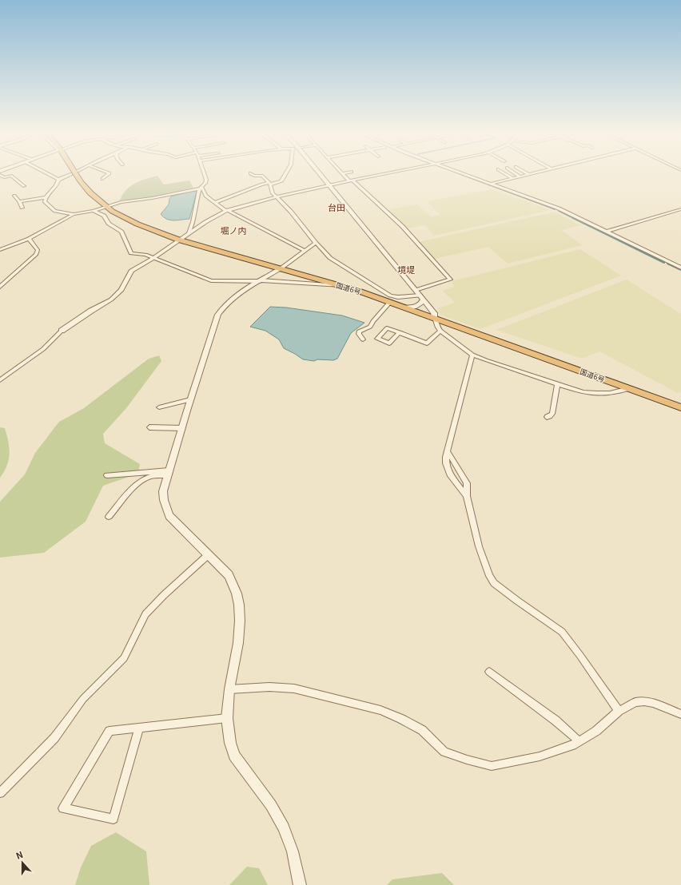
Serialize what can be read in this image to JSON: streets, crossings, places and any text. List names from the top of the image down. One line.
{"streets":{"highway":["国道6号"]},"districts":["台田","堀ノ内","境堤"],"north":"top"}
